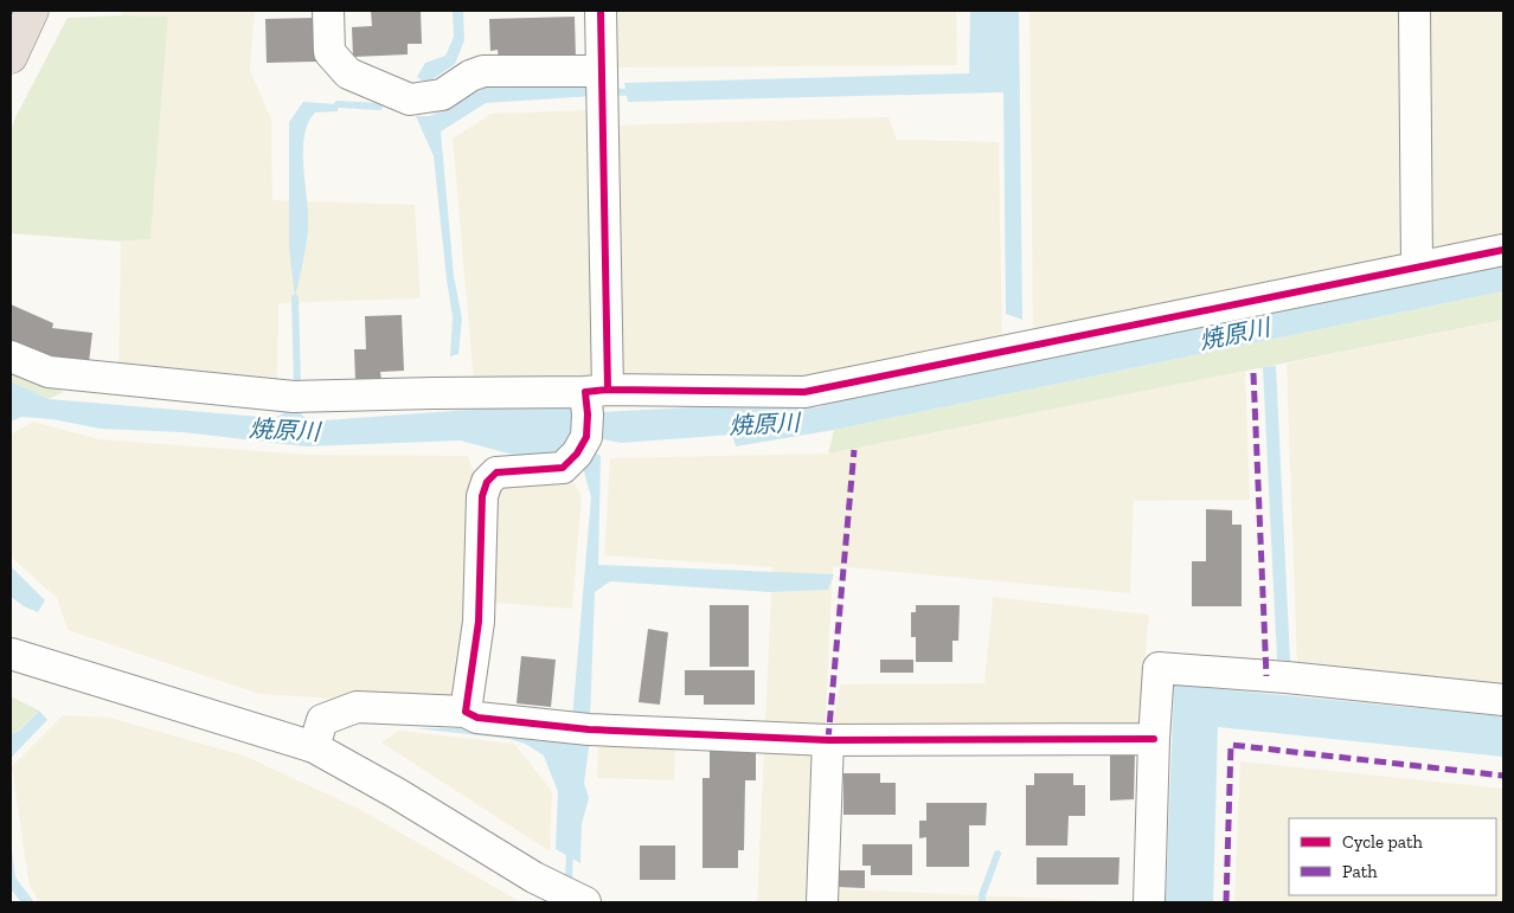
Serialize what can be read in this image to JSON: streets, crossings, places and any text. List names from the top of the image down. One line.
{"water":["焼原川"],"legend":["Cycle path","Path"]}
